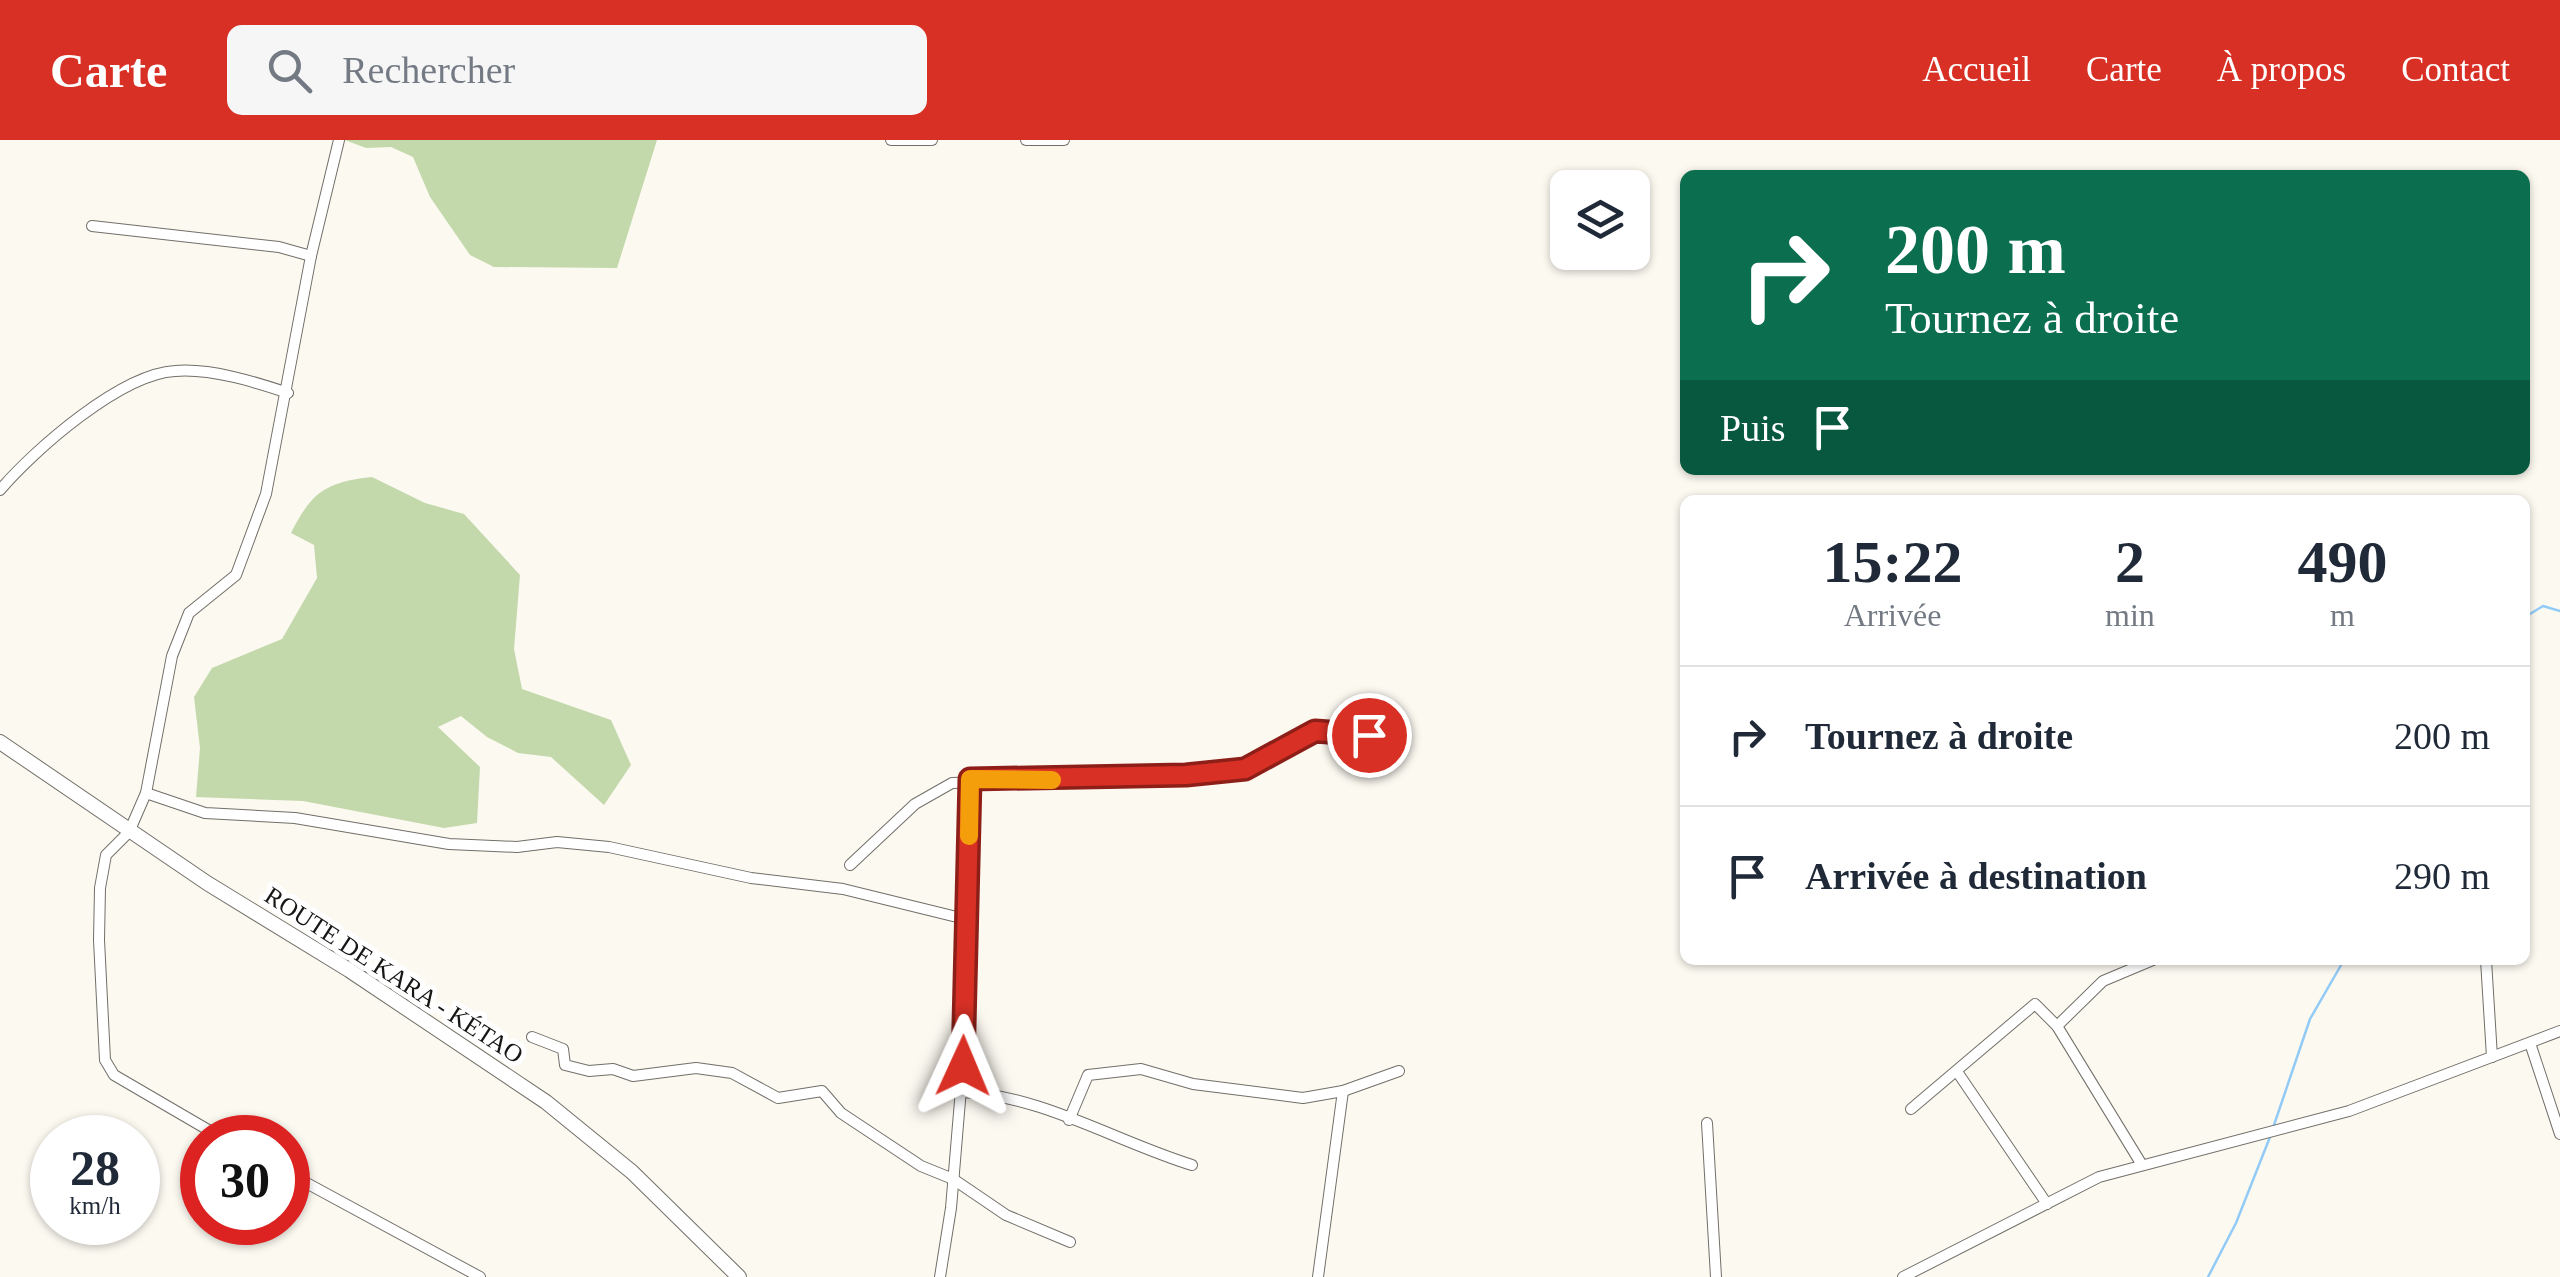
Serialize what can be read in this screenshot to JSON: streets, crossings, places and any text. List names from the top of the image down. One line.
{"streets":{"main road":["ROUTE DE KARA - KÉTAO"]},"page":{"header":"Carte","search":"Rechercher","nav":["Accueil","Carte","À propos","Contact"],"turn":["200 m","Tournez à droite"],"then":"Puis","eta":["15:22","Arrivée","2","min","490","m"],"list":[{"name":"Tournez à droite","value":"200 m"},{"name":"Arrivée à destination","value":"290 m"}],"speed":"28 km/h","limit":"30"}}
